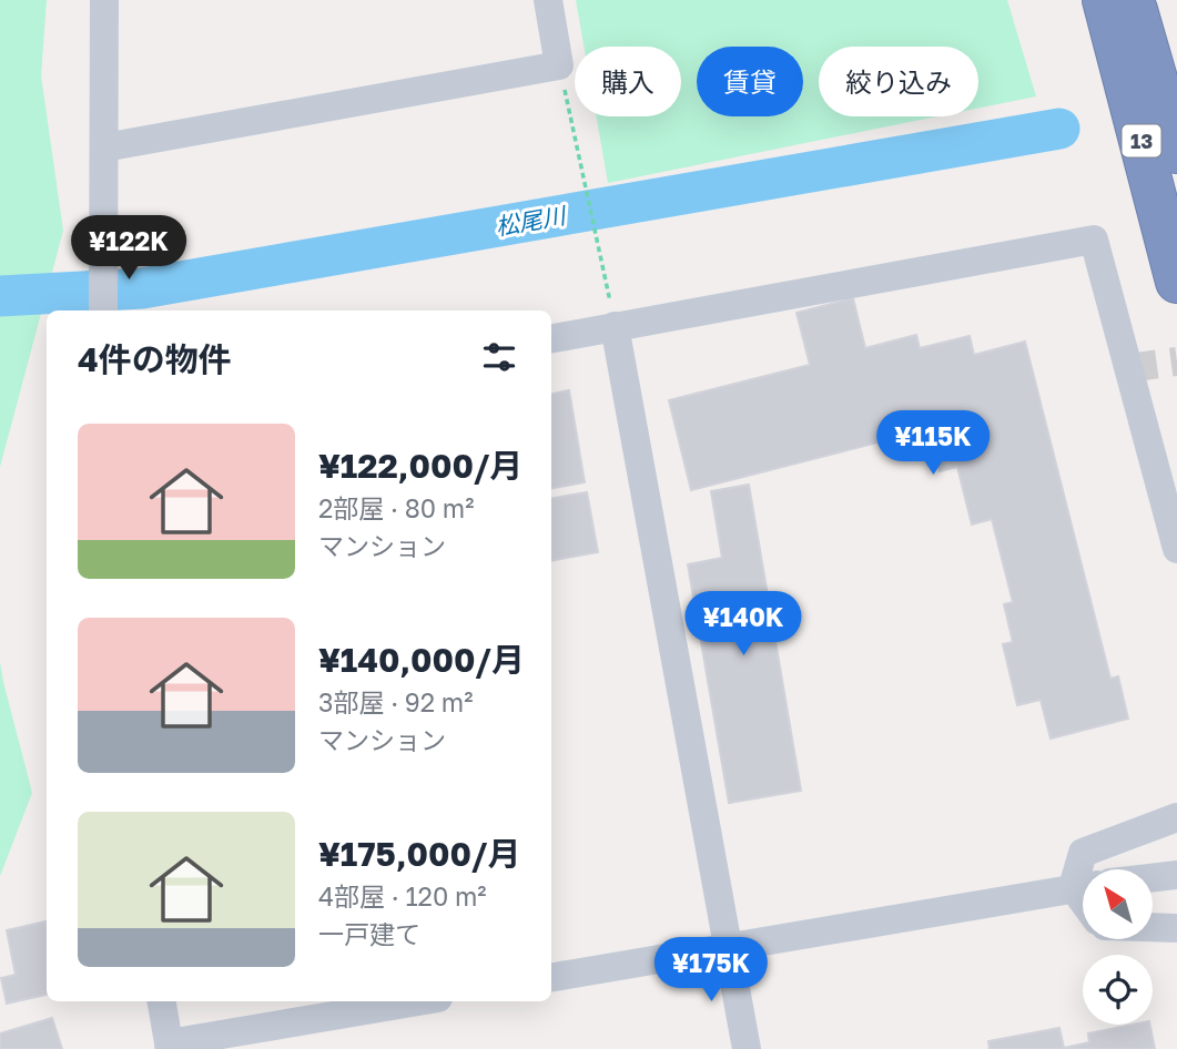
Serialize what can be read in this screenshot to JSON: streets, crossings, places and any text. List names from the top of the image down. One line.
{"streets":{"highway":["13"]},"water":["松尾川"],"north":"top left","page":{"chip":["購入","賃貸","絞り込み"],"price":["¥122K","¥115K","¥140K","¥175K"],"heading":"4件の物件","list":[{"name":"¥122,000/月","note":"2部屋 · 80 m² · マンション"},{"name":"¥140,000/月","note":"3部屋 · 92 m² · マンション"},{"name":"¥175,000/月","note":"4部屋 · 120 m² · 一戸建て"}]}}
